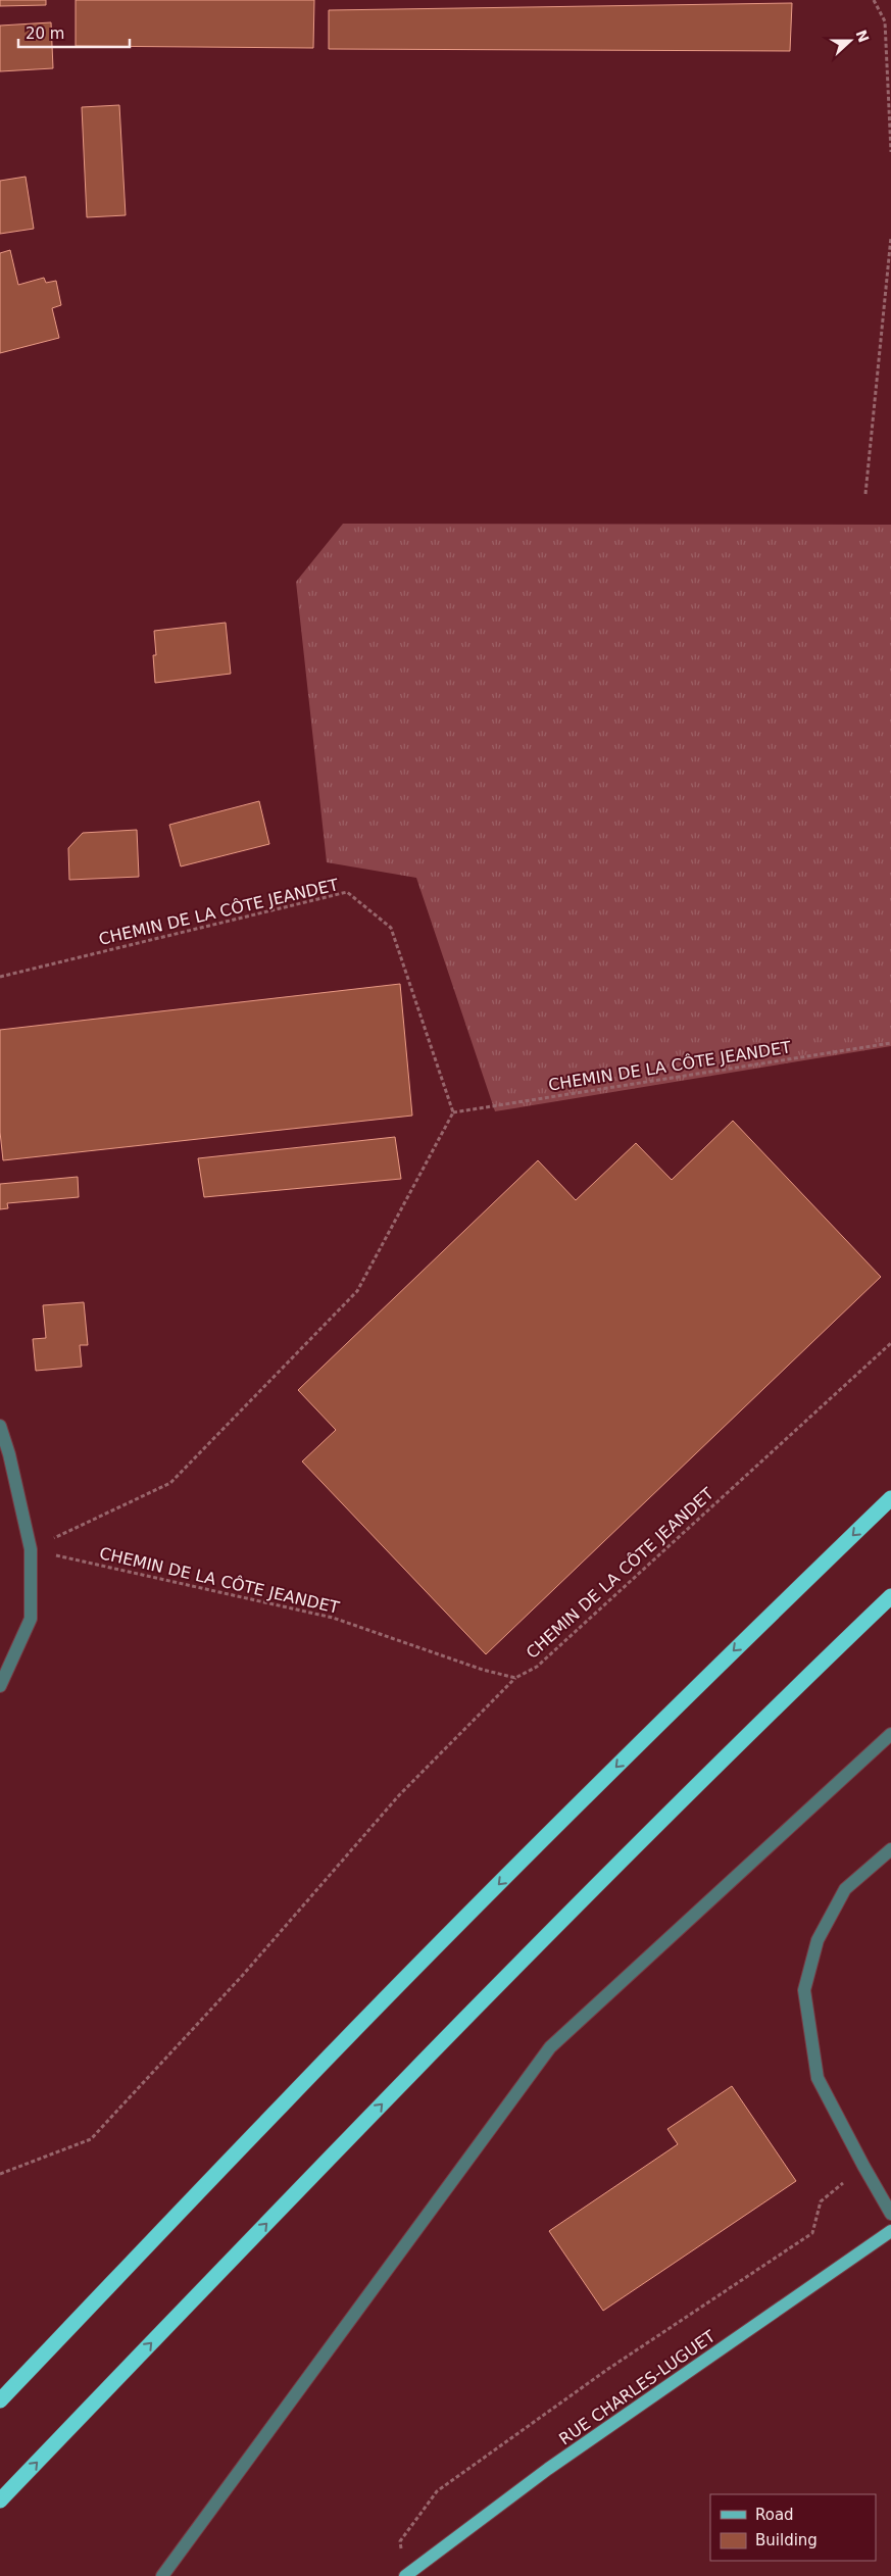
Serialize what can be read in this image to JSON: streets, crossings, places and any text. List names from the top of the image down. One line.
{"streets":{"main road":["RUE CHARLES-LUGUET"],"path":["CHEMIN DE LA CÔTE JEANDET"]},"legend":["Road","Building"],"scale_bar":"20 m","north":"right"}
